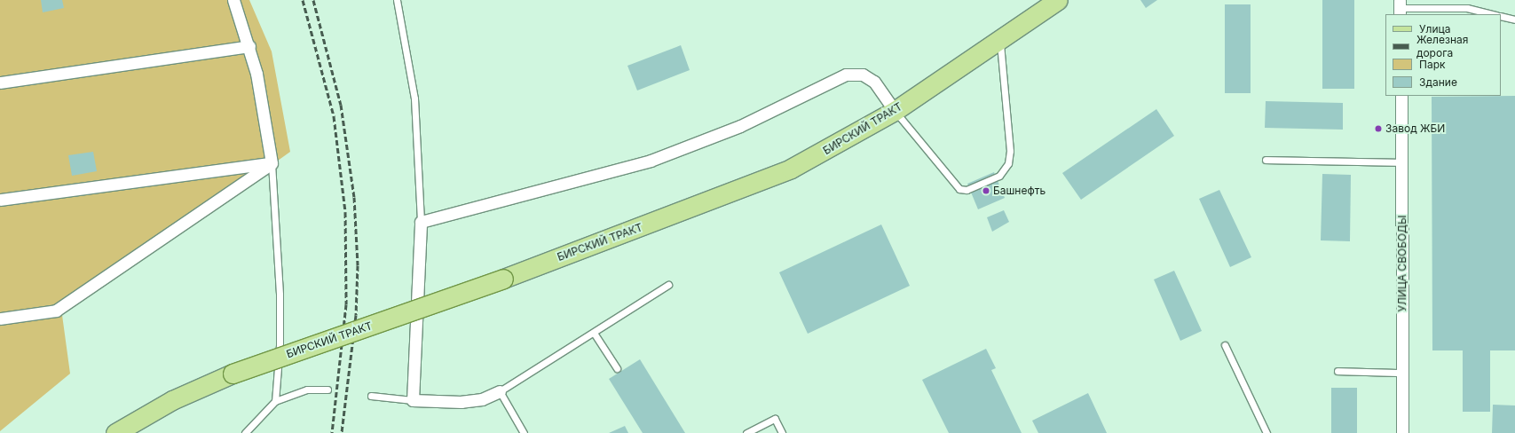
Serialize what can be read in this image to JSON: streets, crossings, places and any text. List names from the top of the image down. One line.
{"streets":{"main road":["БИРСКИЙ ТРАКТ"],"street":["УЛИЦА СВОБОДЫ"]},"places":["Завод ЖБИ","Башнефть"],"legend":["Улица","Железная дорога","Парк","Здание"]}
